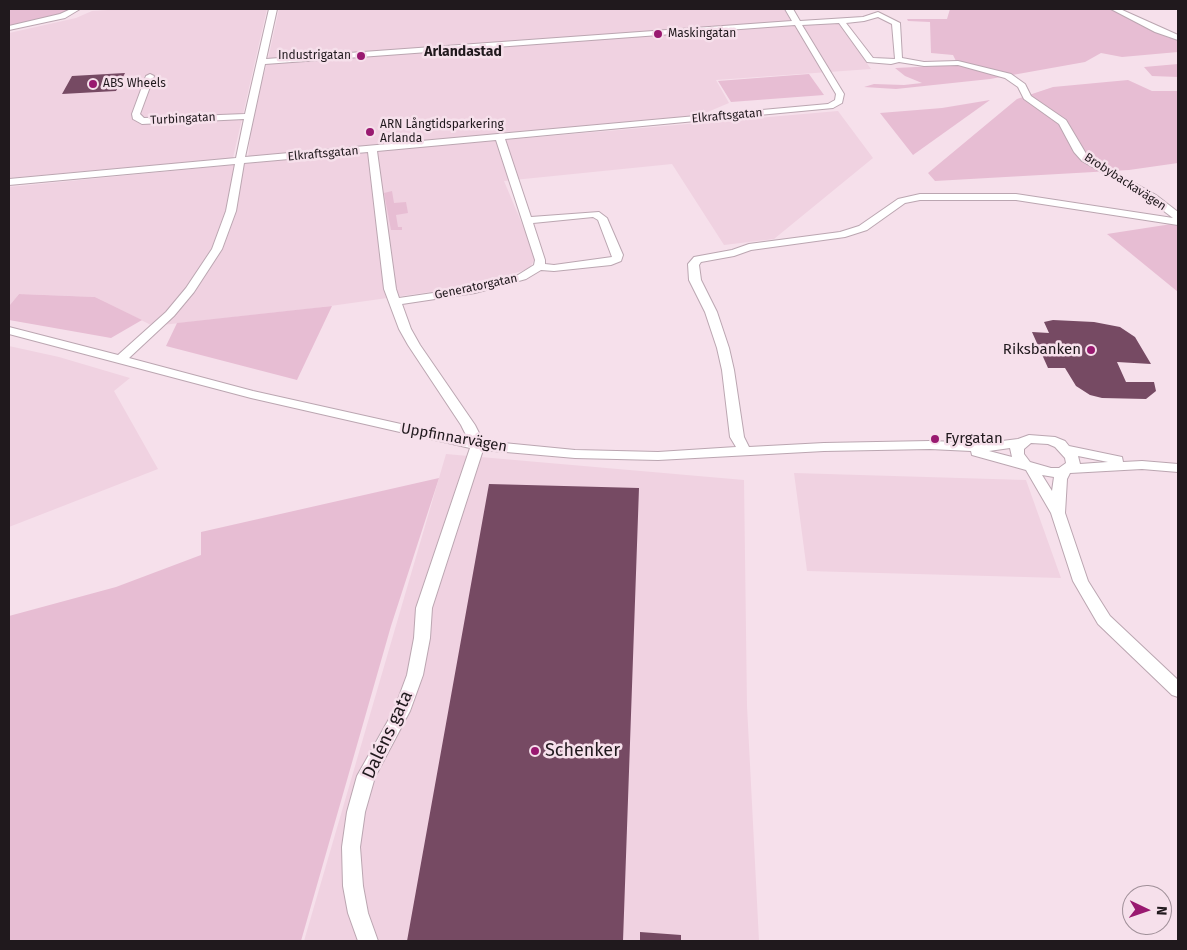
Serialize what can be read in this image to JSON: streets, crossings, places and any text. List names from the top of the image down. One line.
{"streets":{"street":["Elkraftsgatan","Turbingatan","Brobybackavägen","Generatorgatan","Uppfinnarvägen","Daléns gata"]},"crossings":[["Uppfinnarvägen","Daléns gata"]],"districts":["Arlandastad"],"places":["Maskingatan","Industrigatan","ABS Wheels","ARN Långtidsparkering Arlanda","Riksbanken","Fyrgatan","Schenker"],"north":"right"}
